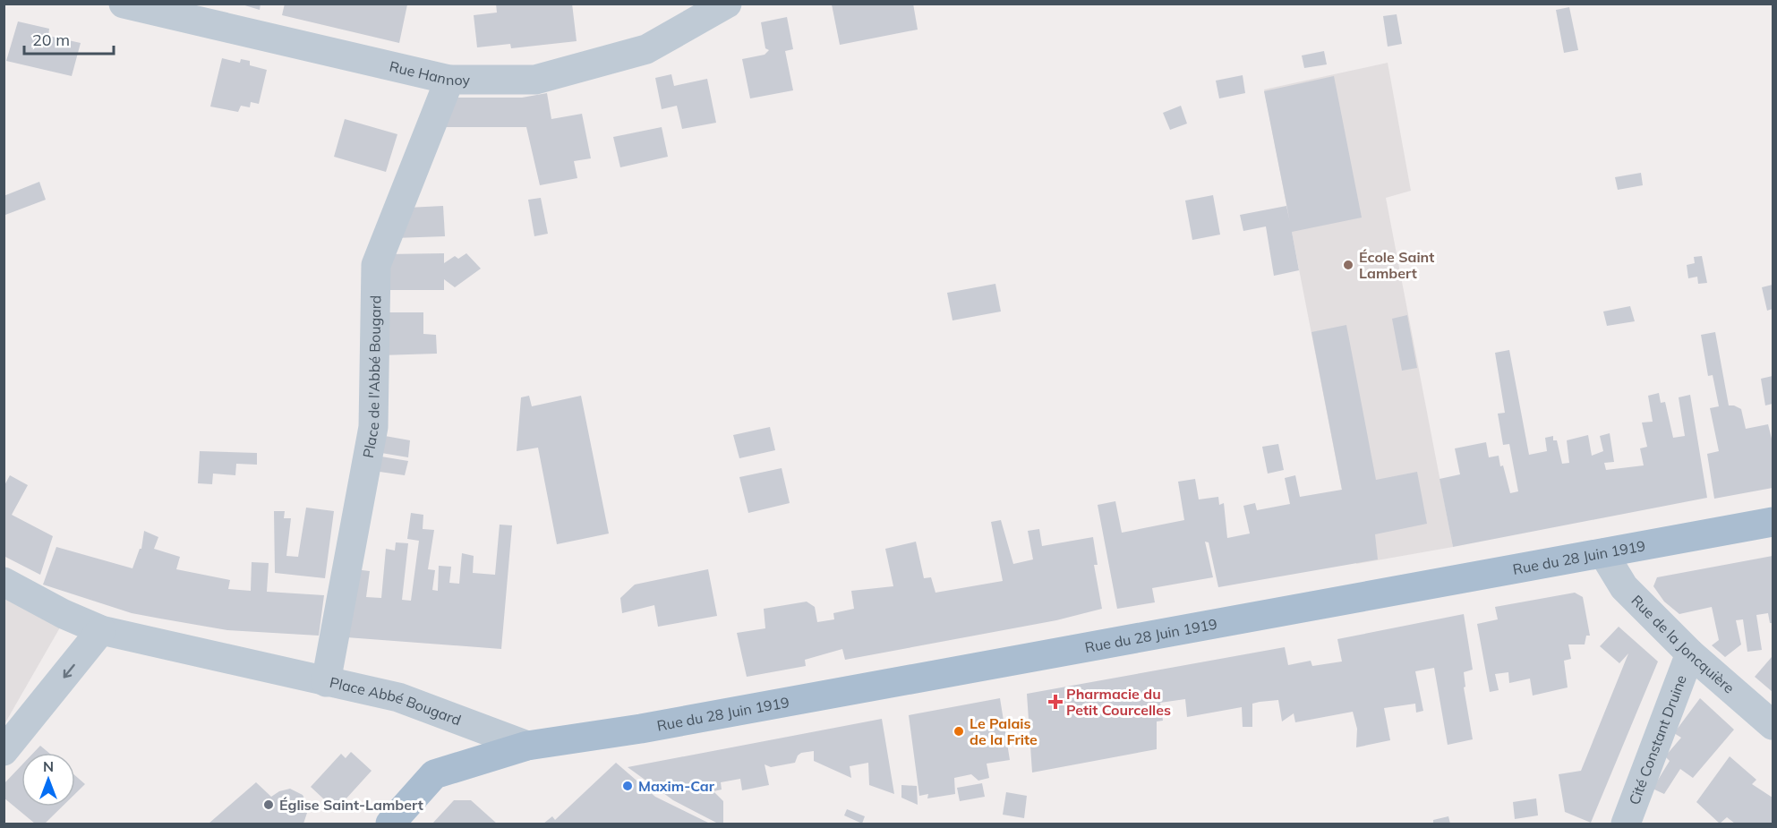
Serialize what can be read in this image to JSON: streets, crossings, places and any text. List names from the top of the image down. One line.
{"streets":{"main road":["Rue du 28 Juin 1919"],"street":["Rue Hannoy","Place de l'Abbé Bougard","Rue de la Joncquière","Place Abbé Bougard","Cité Constant Druine"]},"crossings":[["Rue Hannoy","Place de l'Abbé Bougard"],["Place de l'Abbé Bougard","Place Abbé Bougard"],["Rue du 28 Juin 1919","Rue de la Joncquière"],["Rue du 28 Juin 1919","Place Abbé Bougard"],["Rue de la Joncquière","Cité Constant Druine"]],"places":{"other":["École Saint Lambert","Le Palais de la Frite","Maxim-Car","Église Saint-Lambert"],"health":["Pharmacie du Petit Courcelles"]},"scale_bar":"20 m","north":"top"}
